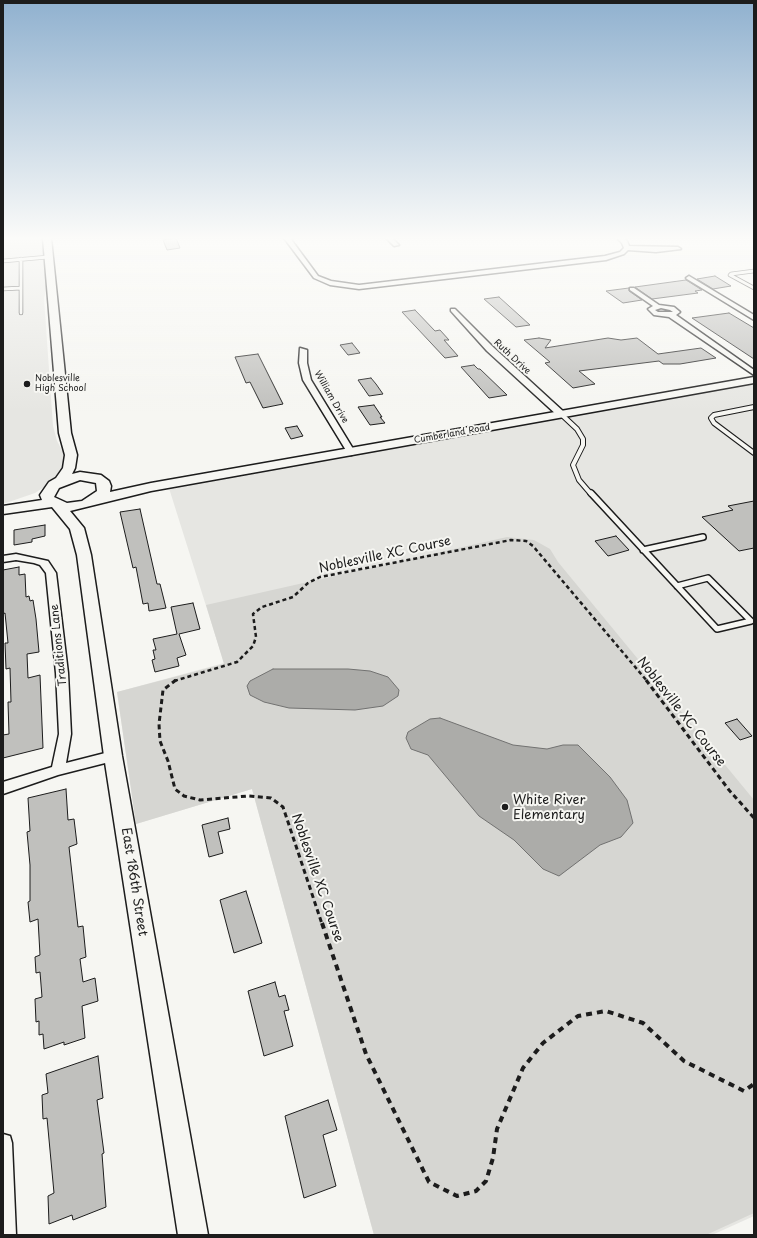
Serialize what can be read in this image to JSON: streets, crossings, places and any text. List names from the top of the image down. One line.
{"streets":{"street":["Ruth Drive","William Drive","Cumberland Road","Traditions Lane","East 186th Street"],"path":["Noblesville XC Course"]},"crossings":[["Ruth Drive","Cumberland Road"],["William Drive","Cumberland Road"],["Cumberland Road","East 186th Street"]],"places":["Noblesville High School","White River Elementary"]}
